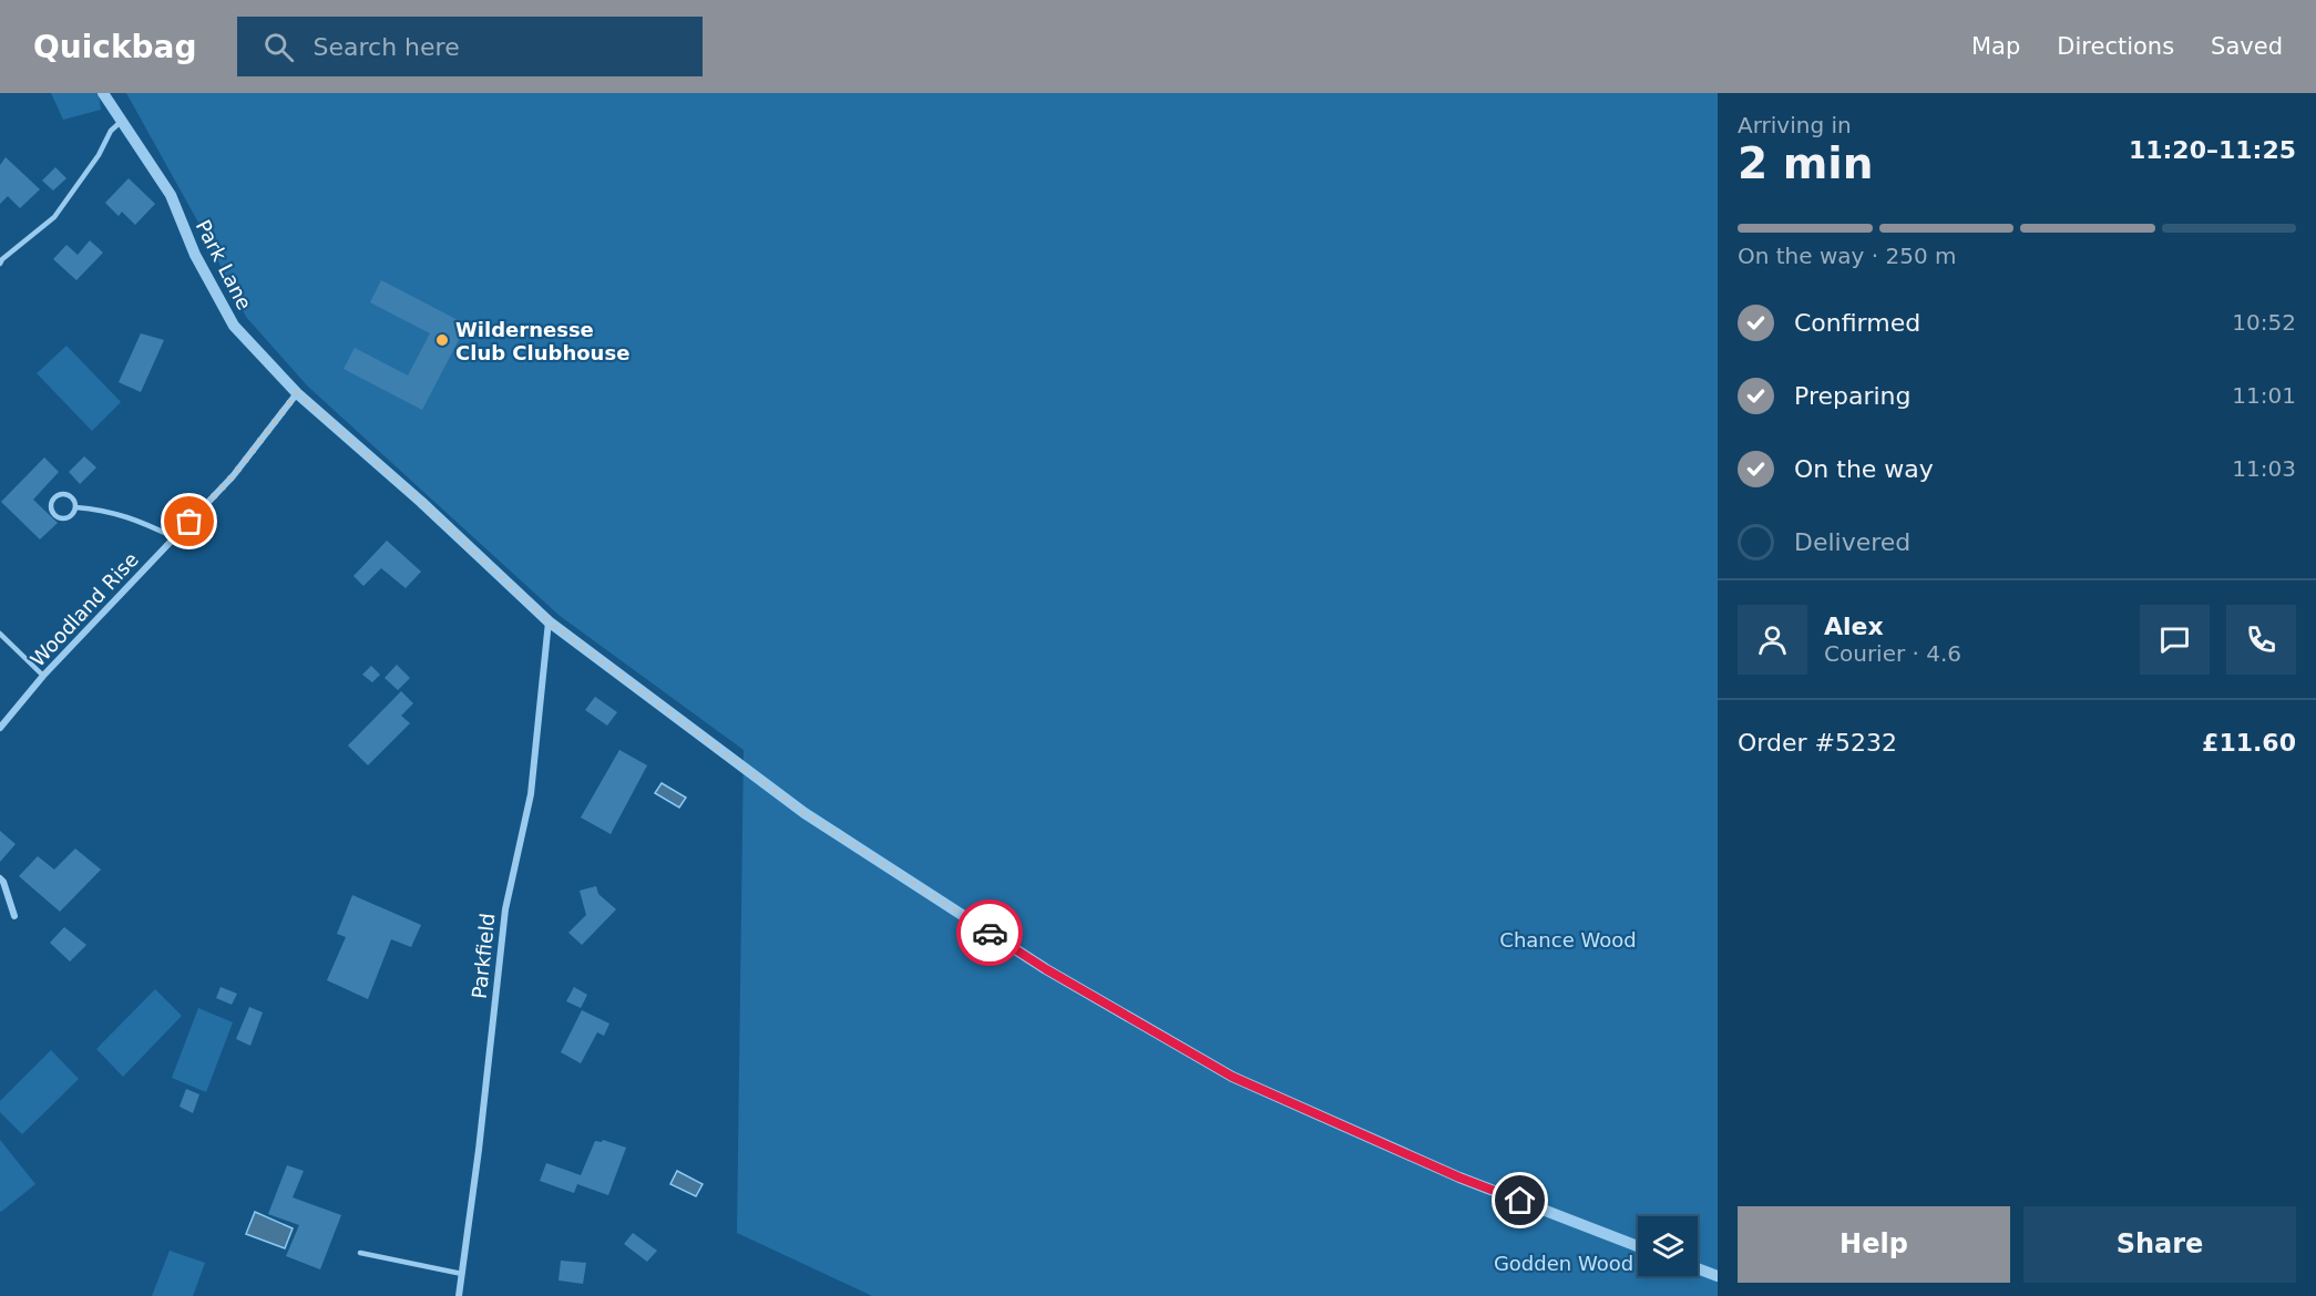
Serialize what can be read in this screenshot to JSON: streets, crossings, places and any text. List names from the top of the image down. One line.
{"streets":{"street":["Park Lane","Woodland Rise","Parkfield"]},"crossings":[["Park Lane","Woodland Rise"],["Park Lane","Parkfield"]],"parks":["Chance Wood","Godden Wood"],"places":["Wildernesse Club Clubhouse"],"page":{"header":"Quickbag","search":"Search here","nav":["Map","Directions","Saved"],"heading":["2 min","Arriving in","11:20–11:25"],"panel":["Alex","Courier · 4.6","Order #5232","£11.60"],"bar":"On the way · 250 m","list":[["Confirmed","10:52"],["Preparing","11:01"],["On the way","11:03"],"Delivered"],"buttons":["Help","Share"]}}
